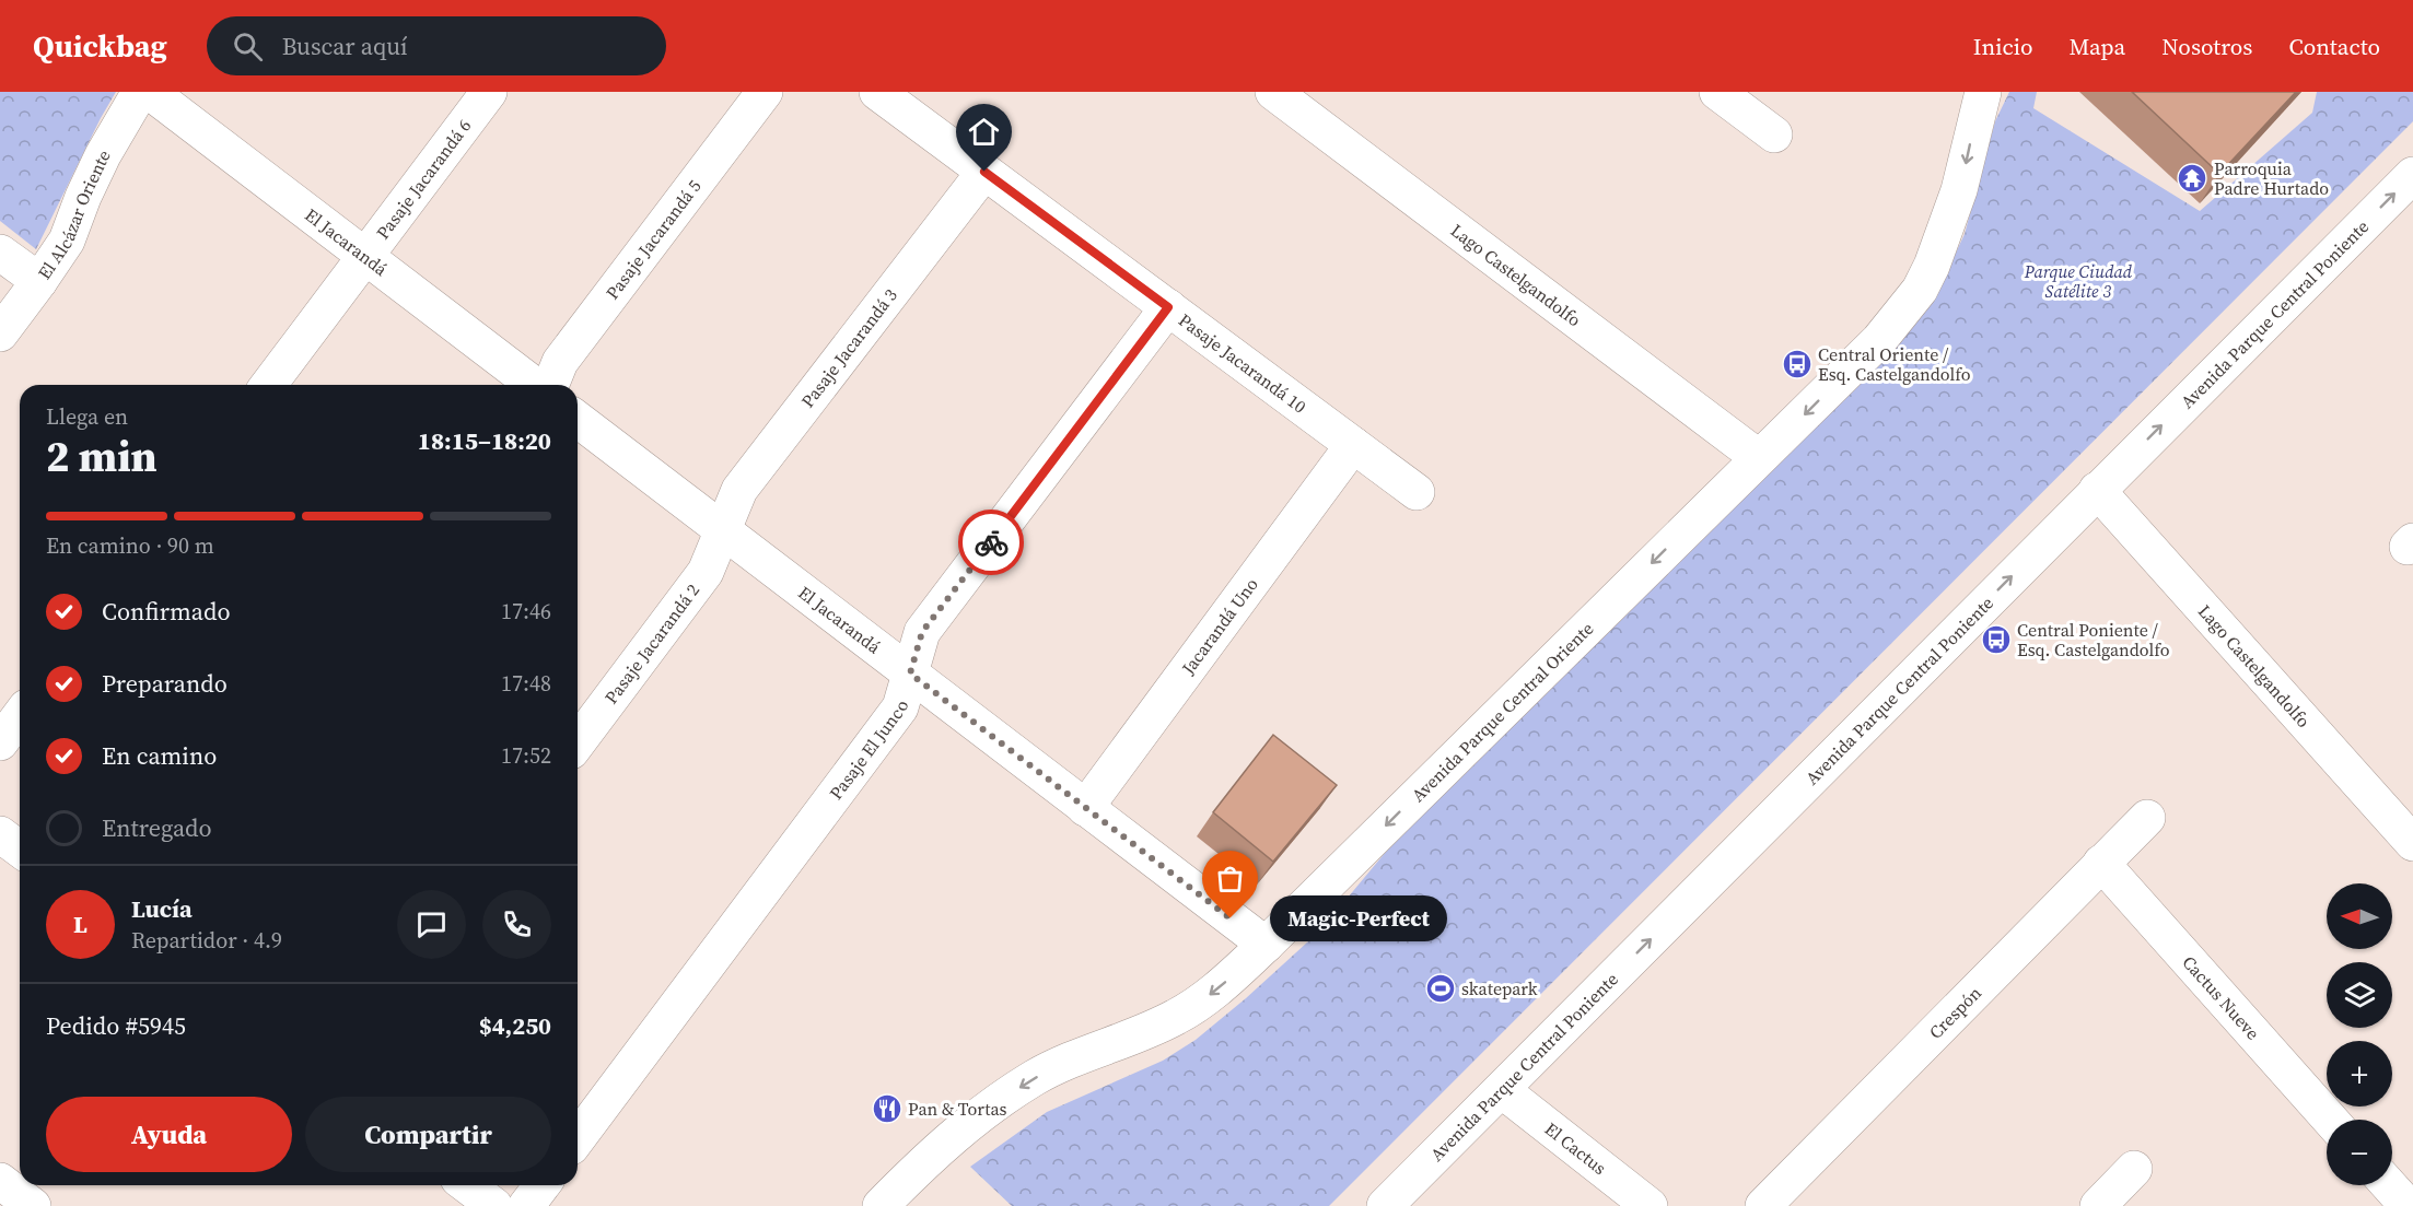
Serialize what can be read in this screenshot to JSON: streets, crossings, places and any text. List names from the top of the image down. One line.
{"streets":{"street":["Pasaje Jacarandá 6","El Alcázar Oriente","Pasaje Jacarandá 5","El Jacarandá","Lago Castelgandolfo","Avenida Parque Central Poniente","Pasaje Jacarandá 3","Pasaje Jacarandá 10","Jacarandá Uno","Pasaje Jacarandá 2","Avenida Parque Central Oriente","Pasaje El Junco","Cactus Nueve","Crespón","El Cactus"]},"crossings":[["Pasaje Jacarandá 6","El Jacarandá"],["El Jacarandá","Pasaje Jacarandá 3"],["El Jacarandá","Jacarandá Uno"],["El Jacarandá","Pasaje Jacarandá 2"],["El Jacarandá","Avenida Parque Central Oriente"],["El Jacarandá","Pasaje El Junco"],["Lago Castelgandolfo","Avenida Parque Central Poniente"],["Lago Castelgandolfo","Avenida Parque Central Oriente"],["Avenida Parque Central Poniente","El Cactus"],["Pasaje Jacarandá 3","Pasaje Jacarandá 10"],["Pasaje Jacarandá 3","Pasaje Jacarandá 2"],["Pasaje Jacarandá 10","Jacarandá Uno"],["Pasaje Jacarandá 10","Pasaje El Junco"],["Cactus Nueve","Crespón"]],"one_way":["Avenida Parque Central Poniente","Avenida Parque Central Oriente"],"parks":["Parque Ciudad Satélite 3"],"places":{"temple":["Parroquia Padre Hurtado"],"bus stop":["Central Oriente / Esq. Castelgandolfo","Central Poniente / Esq. Castelgandolfo"],"other":["Magic-Perfect"],"sports":["skatepark"],"restaurant":["Pan & Tortas"]},"north":"left","page":{"header":"Quickbag","search":"Buscar aquí","nav":["Inicio","Mapa","Nosotros","Contacto"],"heading":["2 min","Llega en","18:15–18:20"],"panel":["Lucía","Repartidor · 4.9","Pedido #5945","$4,250"],"bar":"En camino · 90 m","list":[["Confirmado","17:46"],["Preparando","17:48"],["En camino","17:52"],"Entregado"],"map_buttons":["+","−"],"round":"L","bubble":"Magic-Perfect","buttons":["Ayuda","Compartir"]}}
